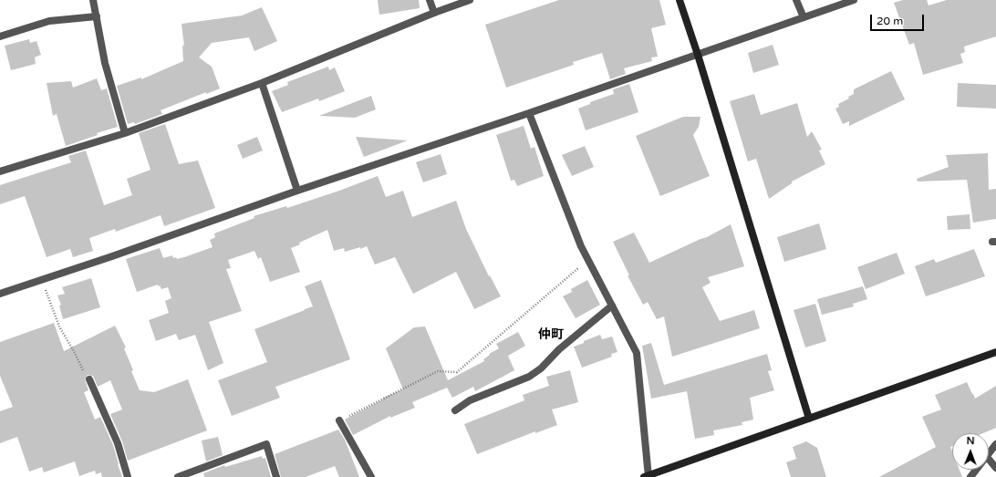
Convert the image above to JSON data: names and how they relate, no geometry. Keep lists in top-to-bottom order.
{
  "districts": ["仲町"],
  "scale_bar": "20 m",
  "north": "top"
}
